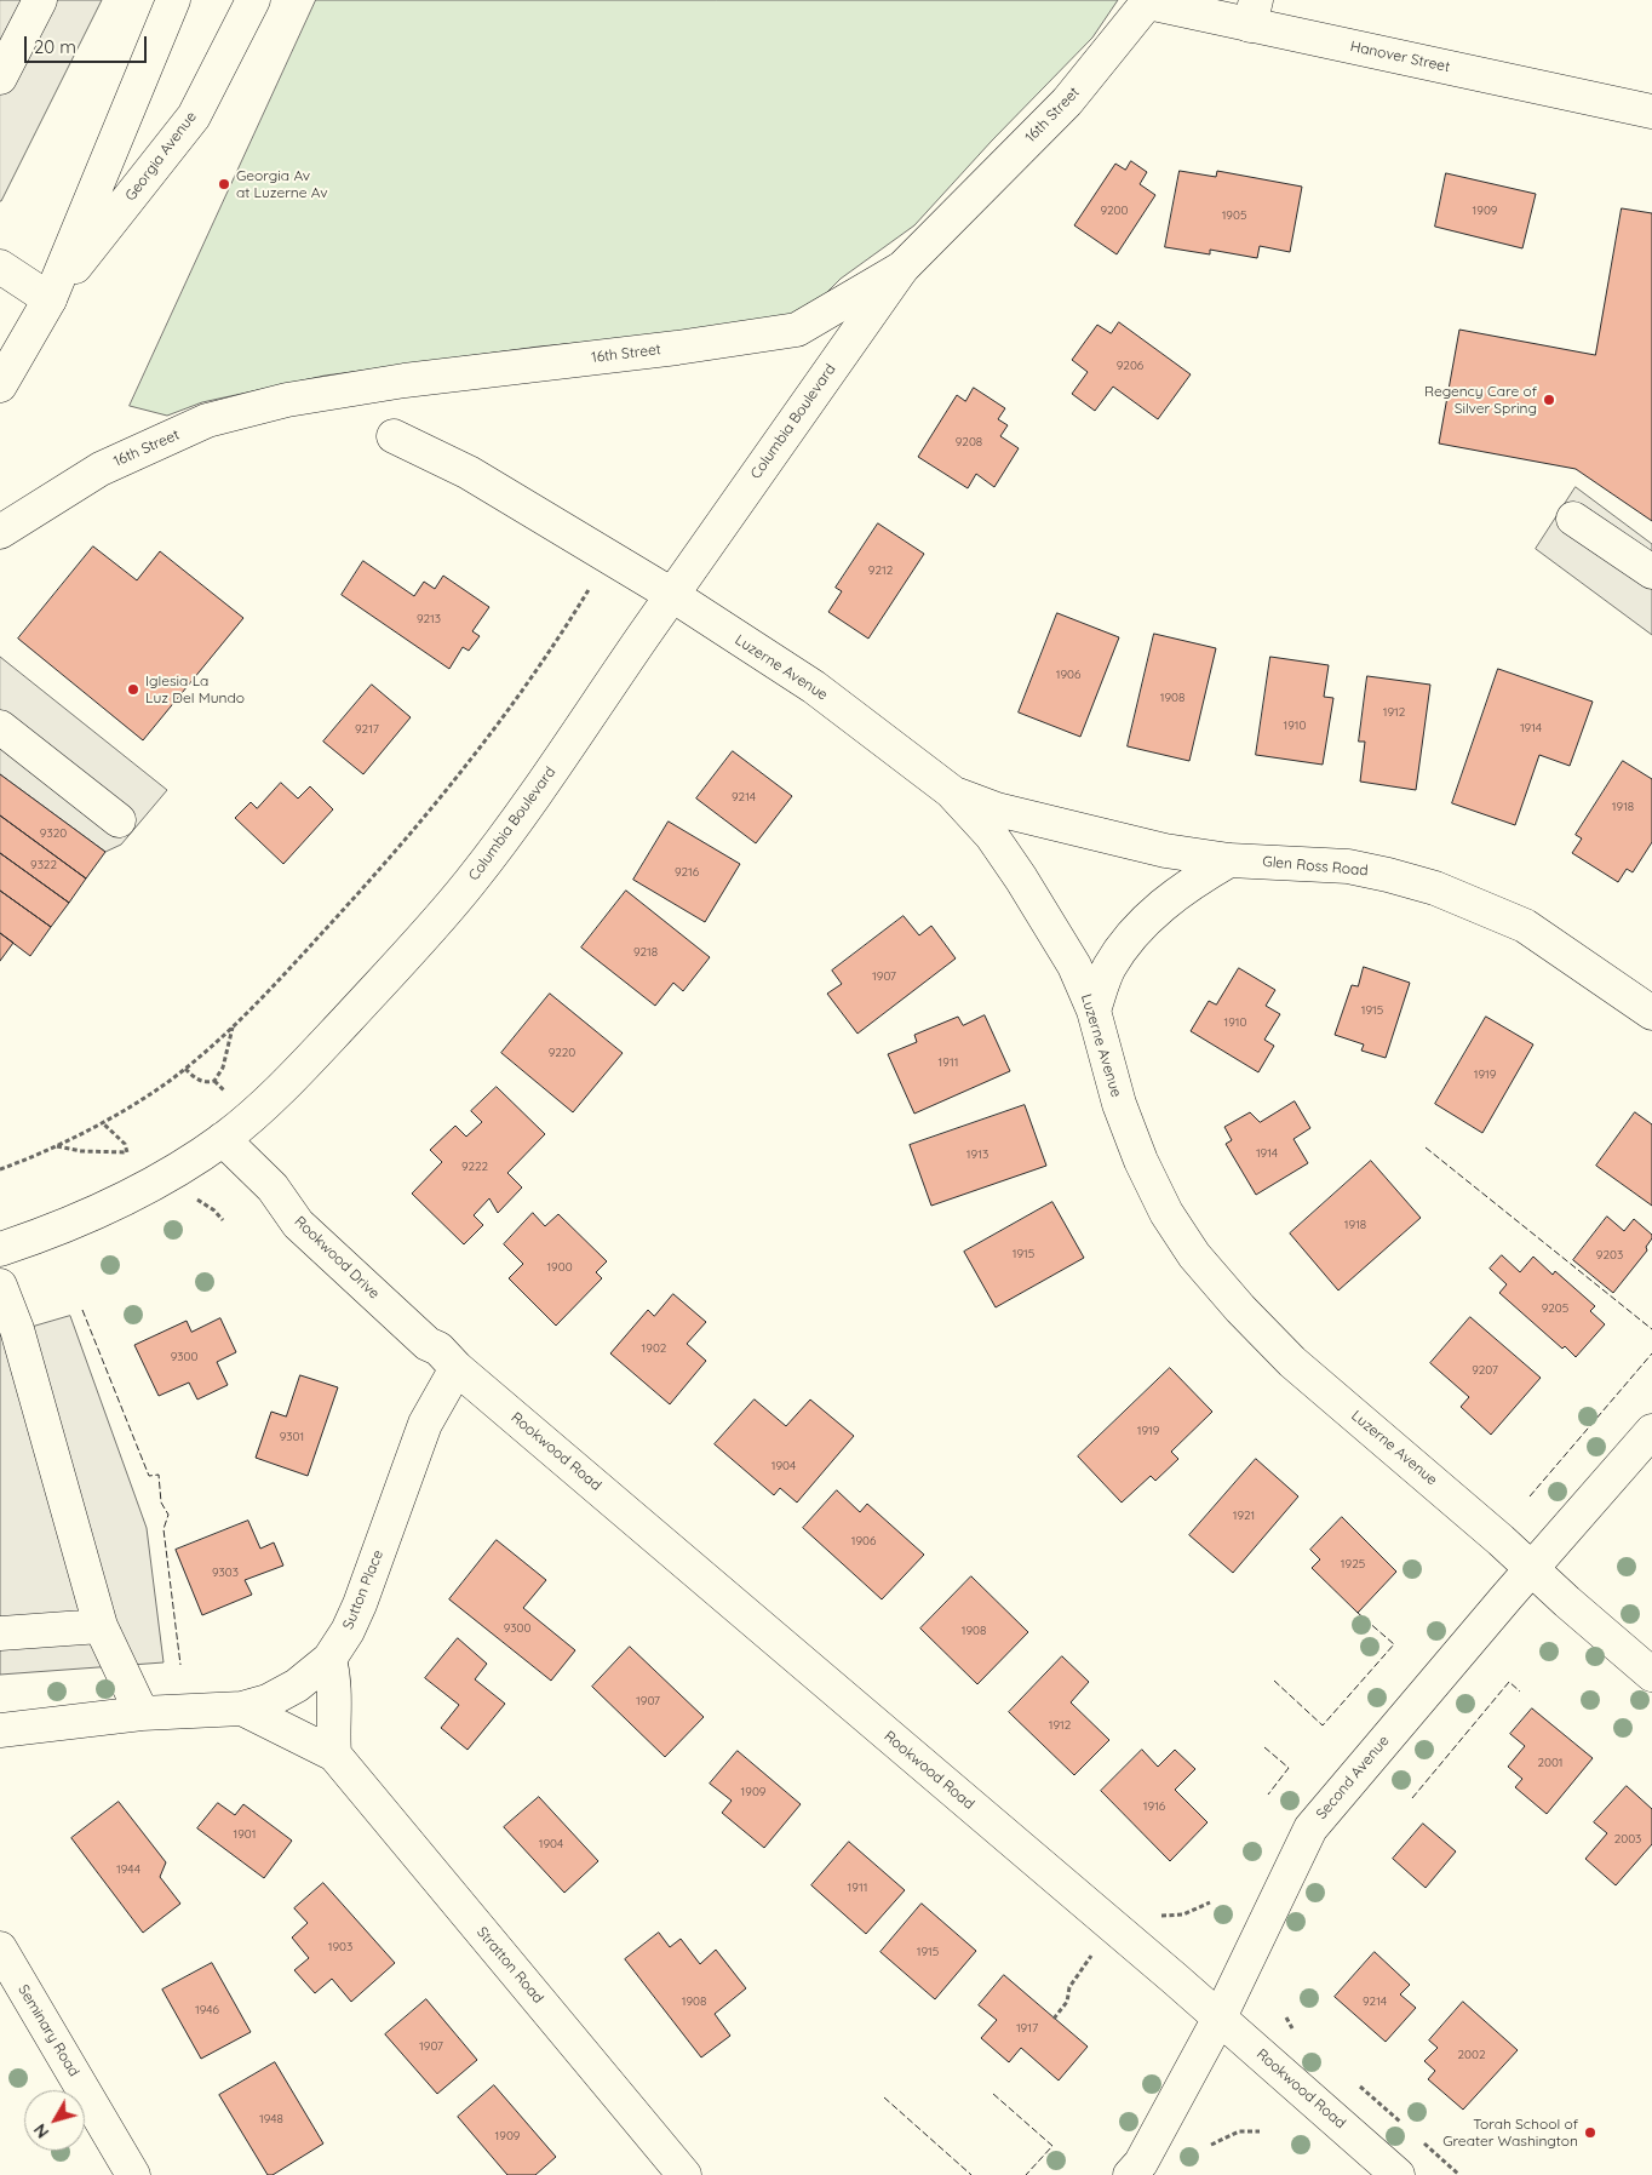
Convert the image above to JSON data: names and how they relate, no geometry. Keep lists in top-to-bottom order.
{
  "streets": {
    "street": [
      "Hanover Street",
      "16th Street",
      "Georgia Avenue",
      "Columbia Boulevard",
      "Luzerne Avenue",
      "Glen Ross Road",
      "Rookwood Drive",
      "Rookwood Road",
      "Sutton Place",
      "Second Avenue",
      "Stratton Road",
      "Seminary Road"
    ]
  },
  "crossings": [
    ["Hanover Street", "16th Street"],
    ["16th Street", "Columbia Boulevard"],
    ["Columbia Boulevard", "Luzerne Avenue"],
    ["Columbia Boulevard", "Rookwood Drive"],
    ["Luzerne Avenue", "Glen Ross Road"],
    ["Luzerne Avenue", "Second Avenue"],
    ["Rookwood Drive", "Rookwood Road"],
    ["Rookwood Drive", "Sutton Place"],
    ["Rookwood Road", "Sutton Place"],
    ["Rookwood Road", "Second Avenue"],
    ["Sutton Place", "Stratton Road"]
  ],
  "places": [
    "Georgia Av at Luzerne Av",
    "Regency Care of Silver Spring",
    "Iglesia La Luz Del Mundo",
    "Torah School of Greater Washington"
  ],
  "house_numbers": [
    "9200",
    "1909",
    "1905",
    "9206",
    "9208",
    "9212",
    "9213",
    "1906",
    "1908",
    "1912",
    "1910",
    "1914",
    "9217",
    "9214",
    "1918",
    "9320",
    "9322",
    "9216",
    "9218",
    "1907",
    "1915",
    "1910",
    "9220",
    "1911",
    "1919",
    "1914",
    "1913",
    "9222",
    "1918",
    "1915",
    "9203",
    "1900",
    "9205",
    "1902",
    "9300",
    "9207",
    "1919",
    "9301",
    "1904",
    "1921",
    "1906",
    "1925",
    "9303",
    "9300",
    "1908",
    "1907",
    "1912",
    "2001",
    "1909",
    "1916",
    "1901",
    "2003",
    "1904",
    "1944",
    "1911",
    "1903",
    "1915",
    "1908",
    "9214",
    "1946",
    "1917",
    "1907",
    "2002",
    "1948",
    "1909"
  ],
  "scale_bar": "20 m",
  "north": "bottom left"
}
